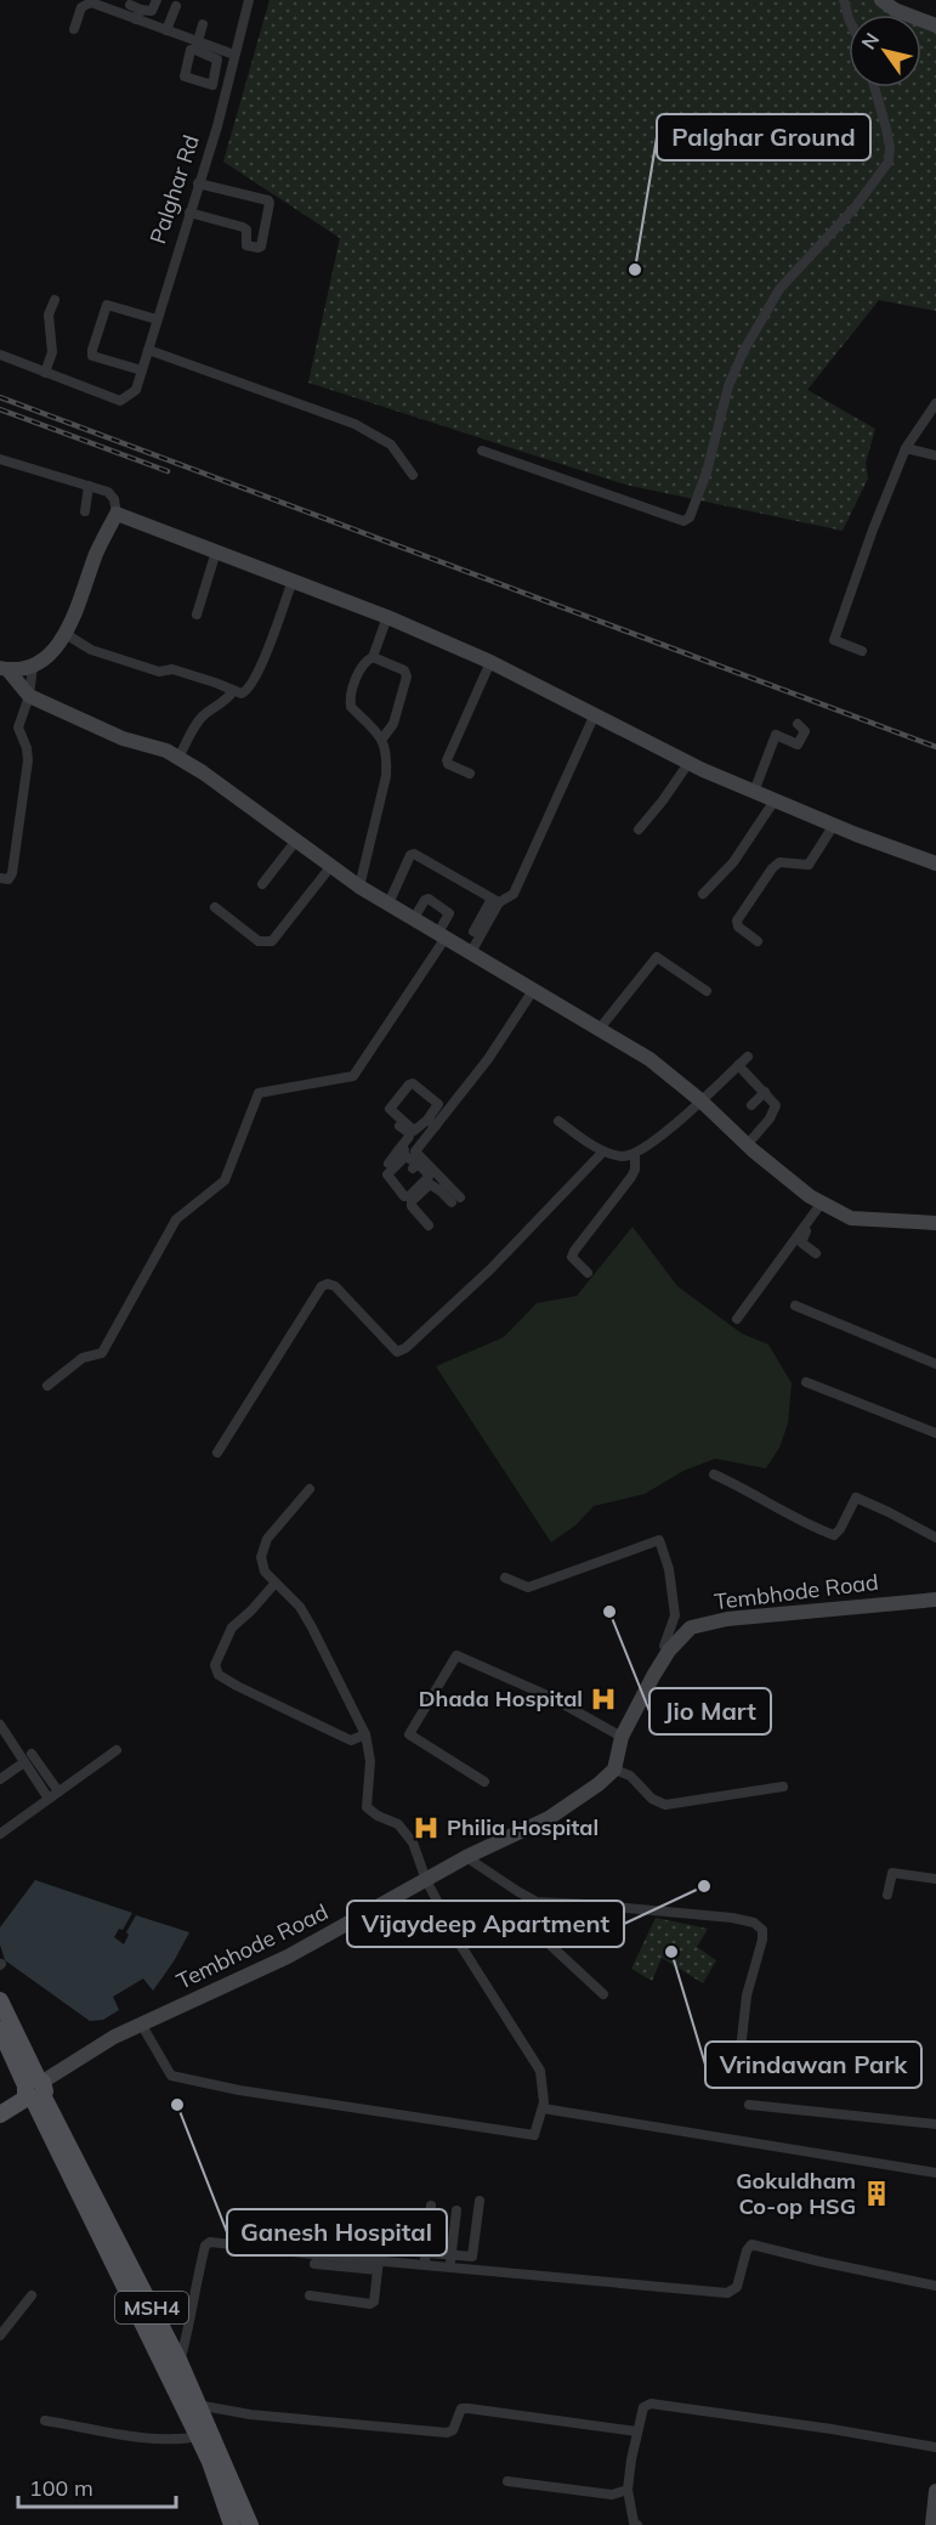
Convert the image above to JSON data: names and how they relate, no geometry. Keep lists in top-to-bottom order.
{
  "streets": {
    "main road": ["MSH4"],
    "street": ["Palghar Rd", "Tembhode Road"]
  },
  "crossings": [
    ["Tembhode Road", "MSH4"]
  ],
  "places": {
    "other": [
      "Palghar Ground",
      "Jio Mart",
      "Vijaydeep Apartment",
      "Vrindawan Park",
      "Ganesh Hospital"
    ],
    "hospital": ["Dhada Hospital", "Philia Hospital"],
    "building": ["Gokuldham Co-op HSG"]
  },
  "scale_bar": "100 m",
  "north": "top left"
}
